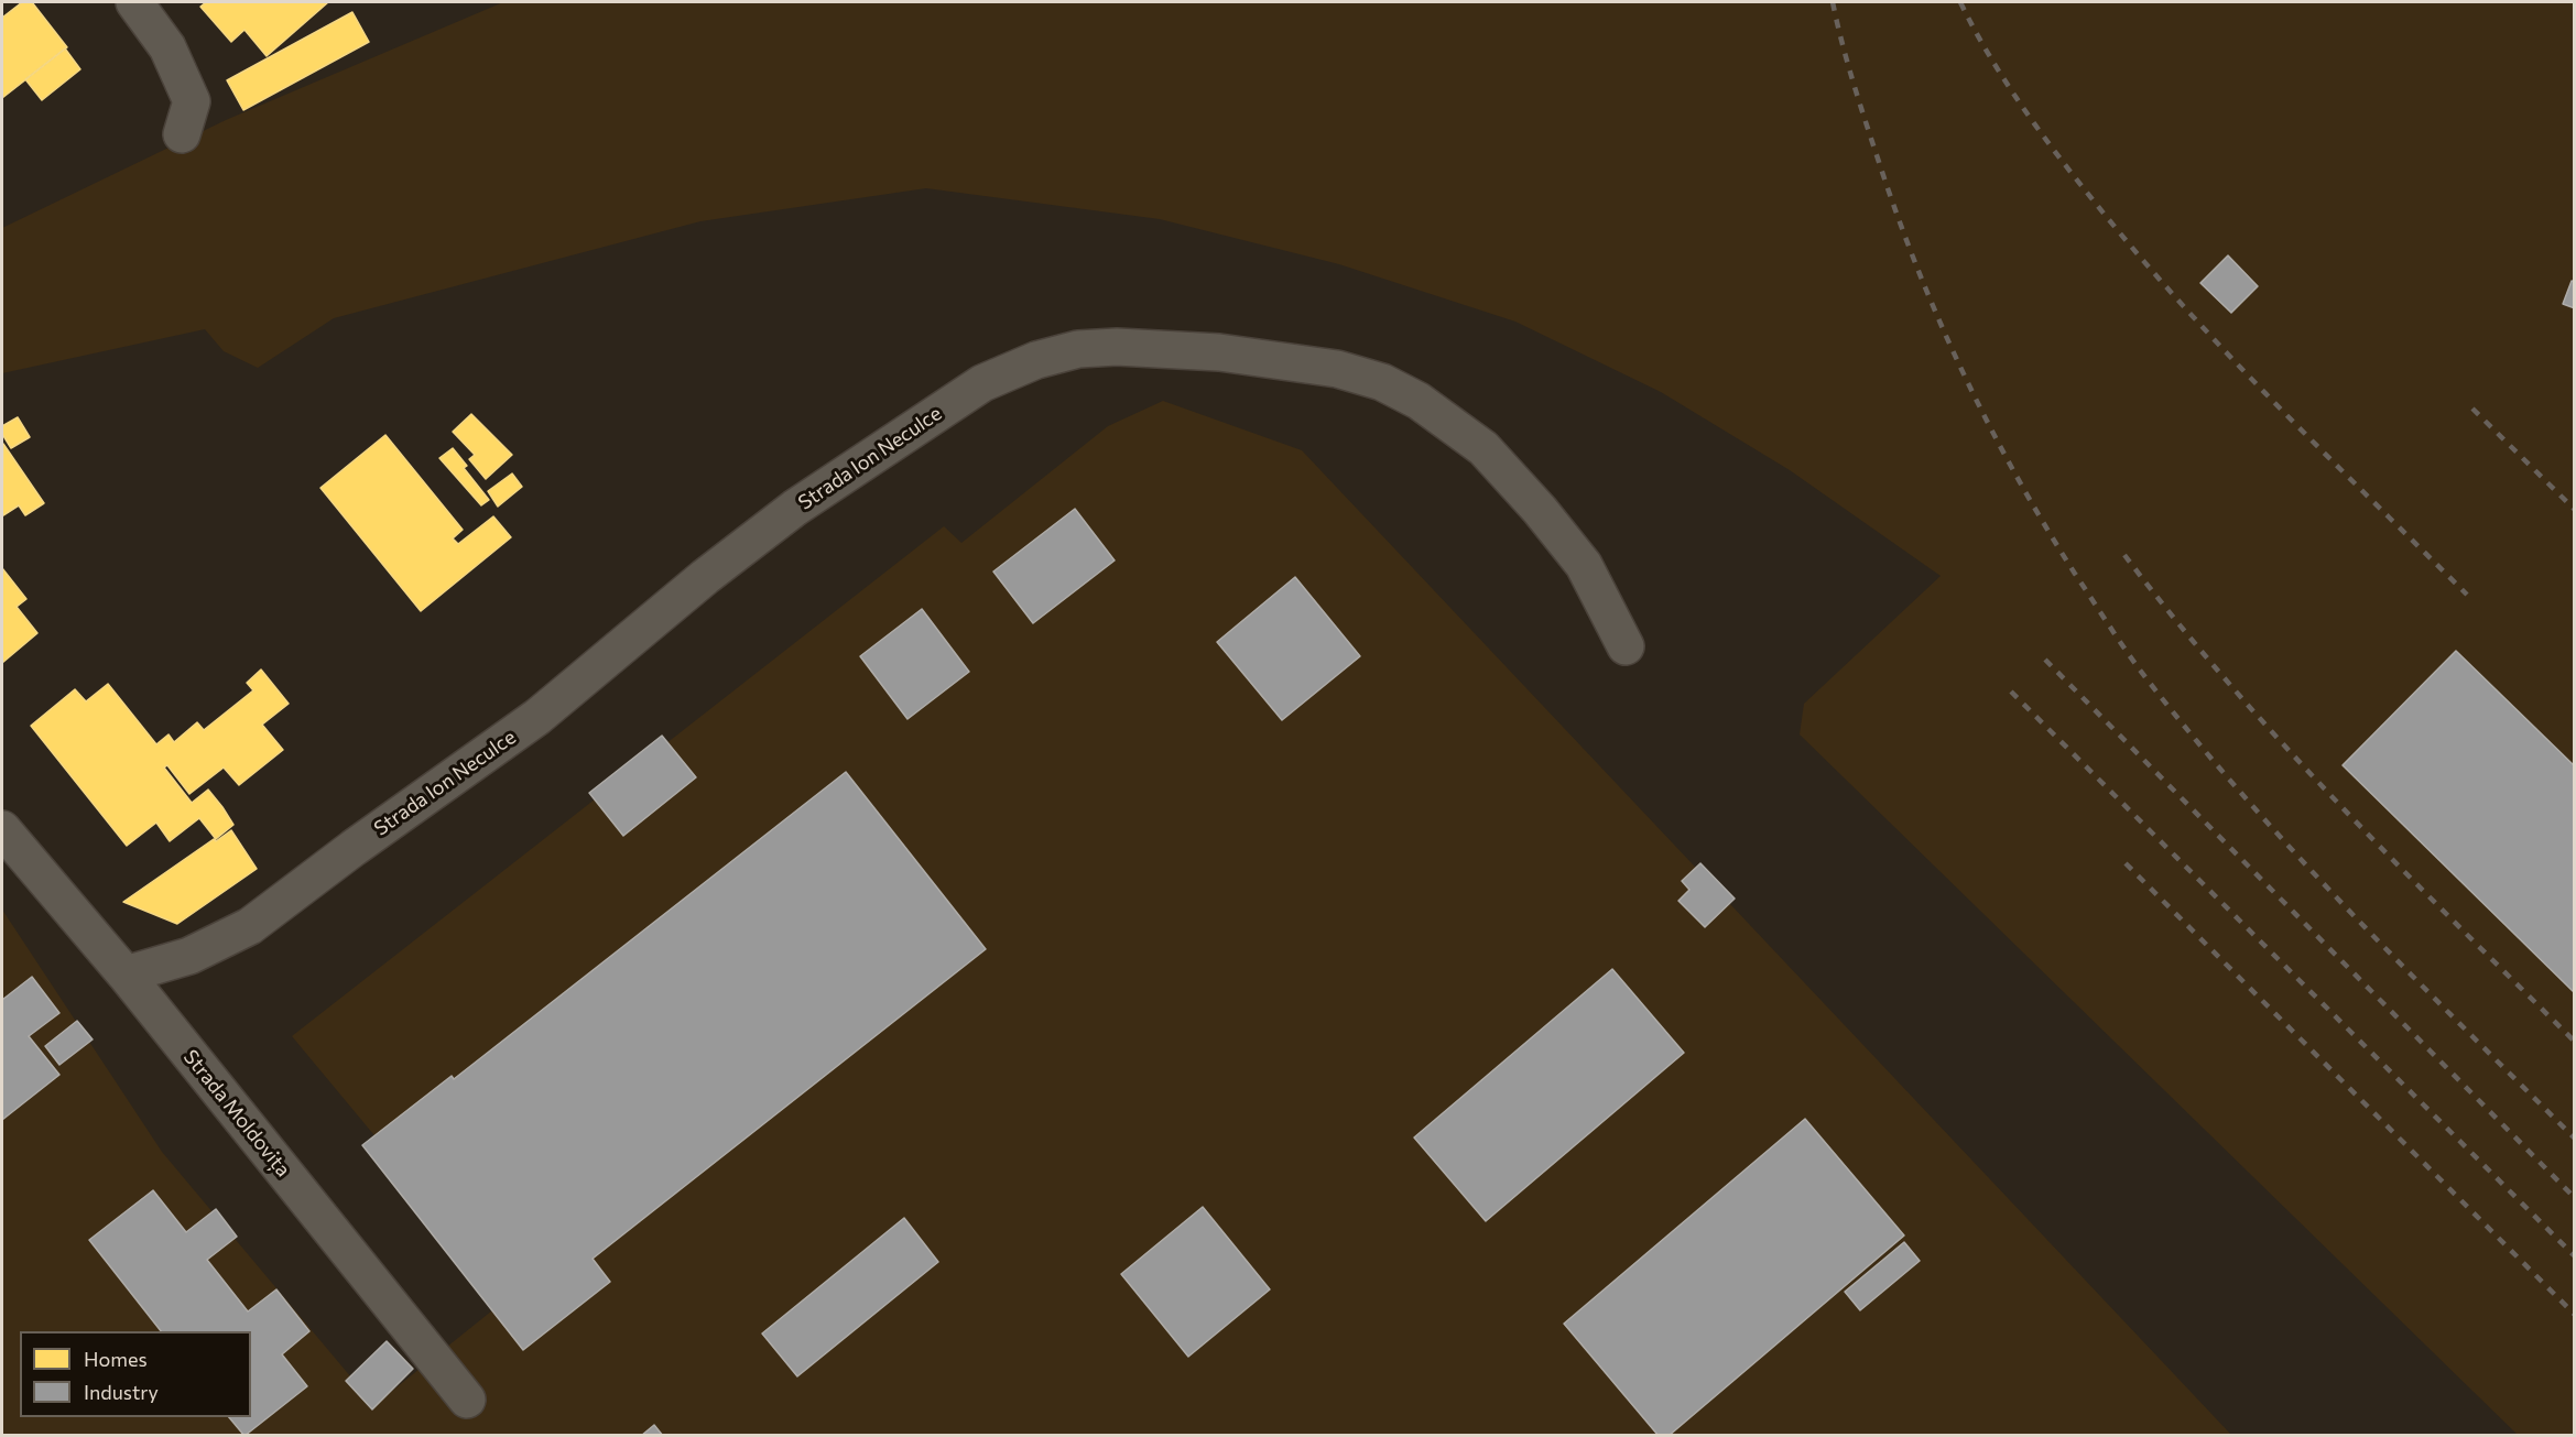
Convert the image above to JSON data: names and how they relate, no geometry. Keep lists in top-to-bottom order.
{
  "streets": {
    "street": ["Strada Ion Neculce", "Strada Moldovița"]
  },
  "crossings": [
    ["Strada Ion Neculce", "Strada Moldovița"]
  ],
  "legend": ["Homes", "Industry"]
}
